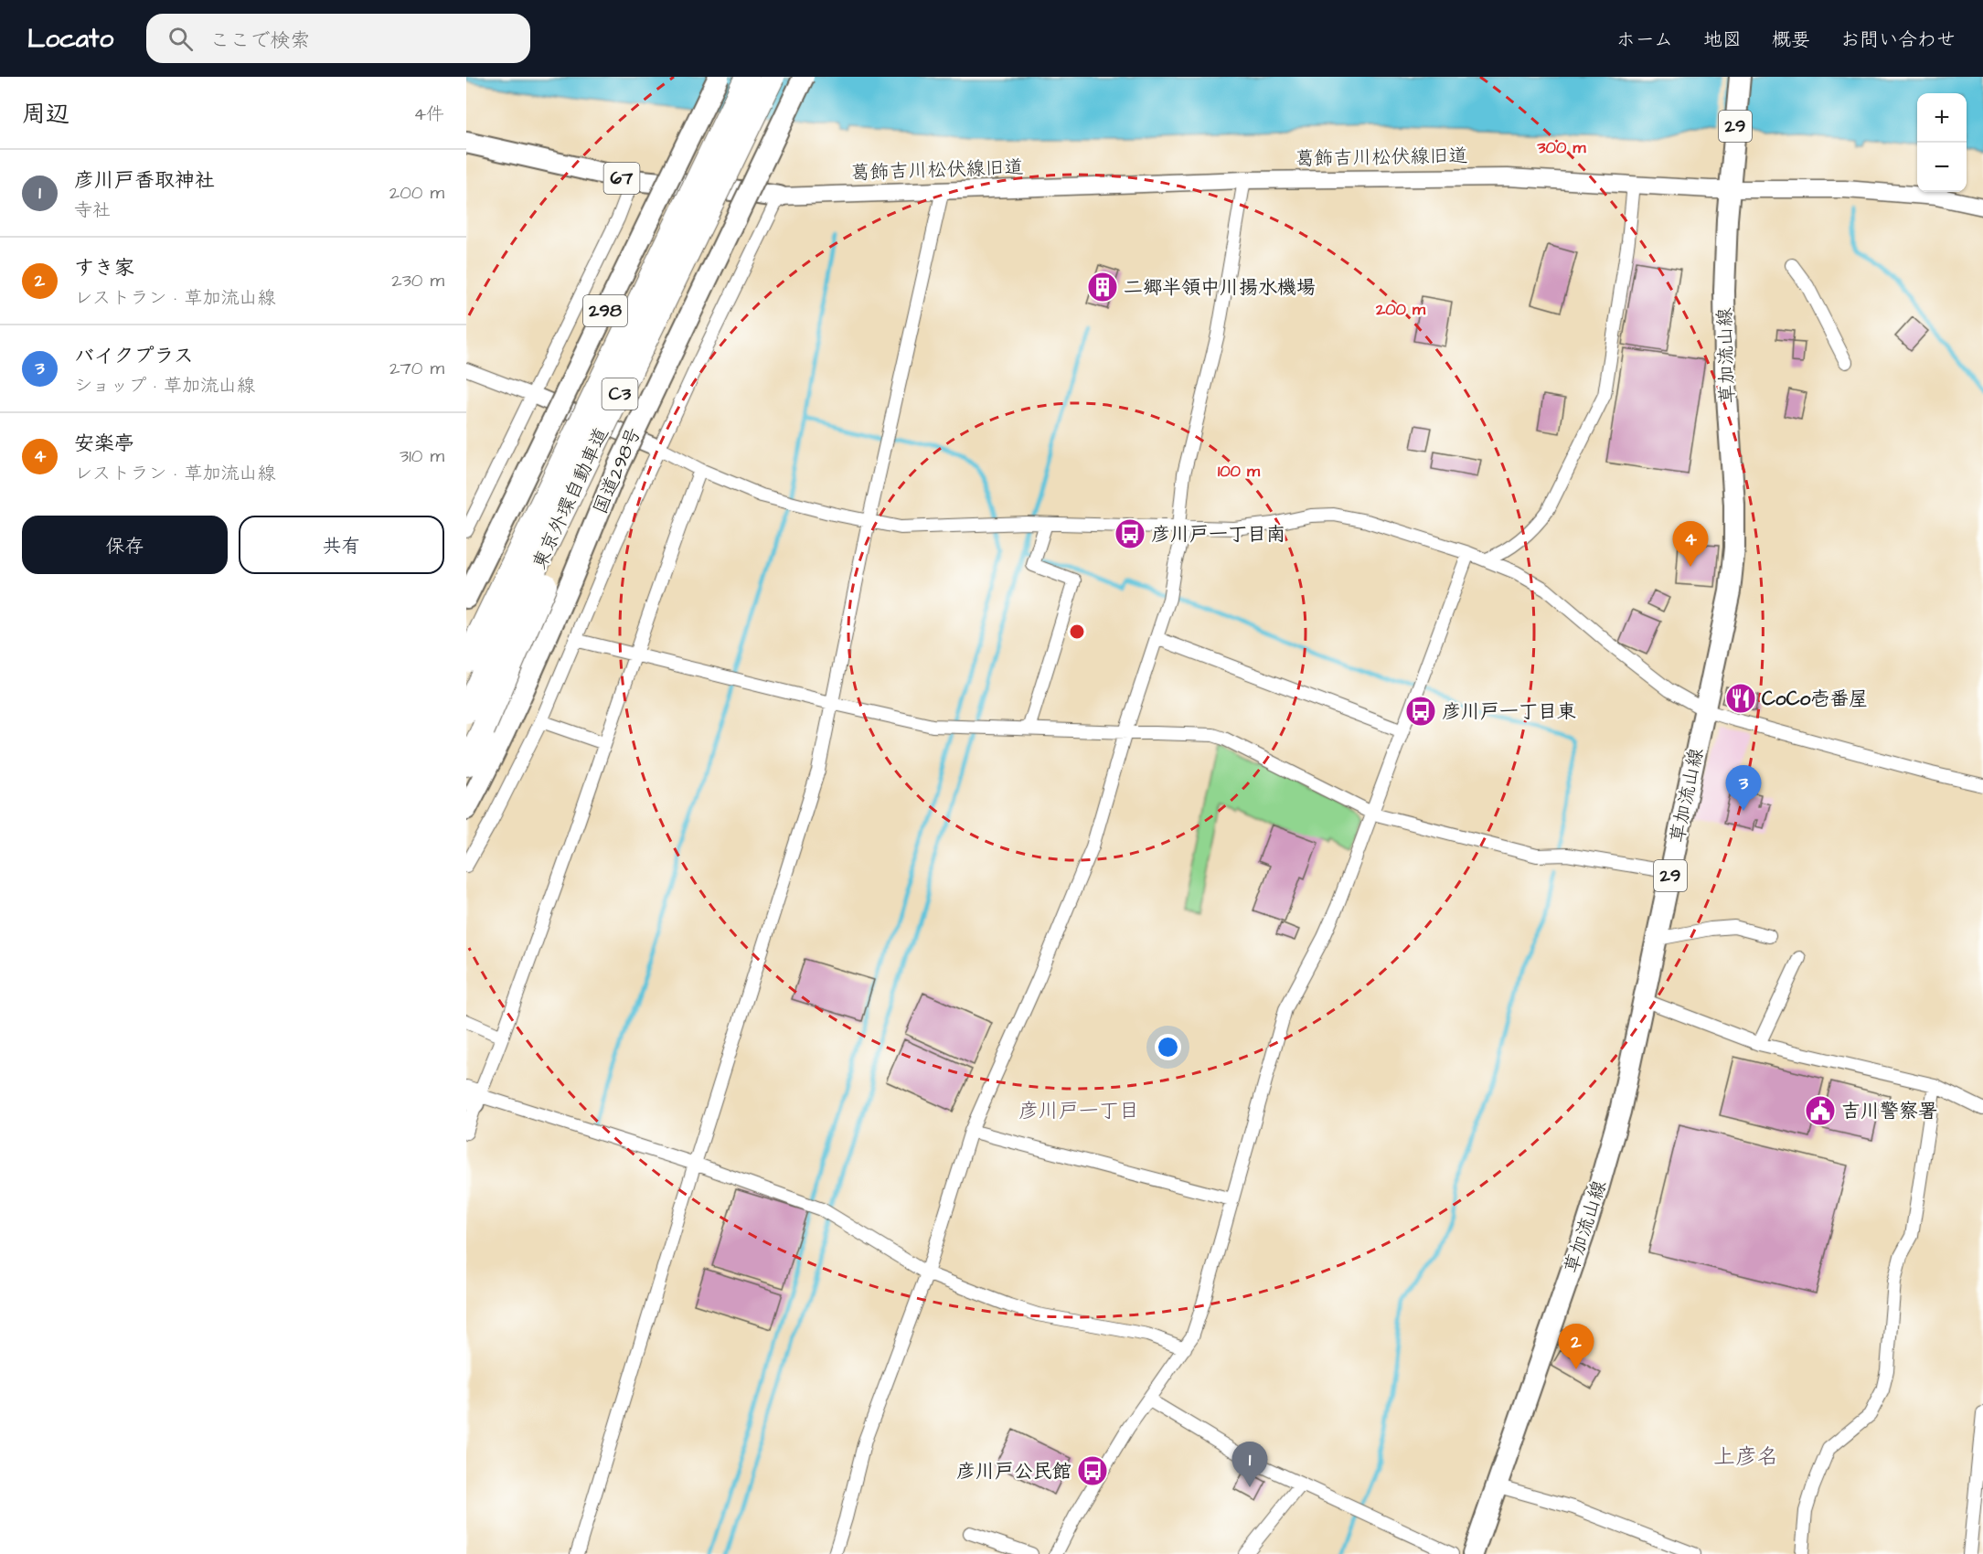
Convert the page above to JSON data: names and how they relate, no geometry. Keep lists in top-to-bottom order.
{
  "streets": {
    "highway": ["C3", "東京外環自動車道"],
    "main road": [
      "29",
      "67",
      "298",
      "草加流山線",
      "国道298号"
    ],
    "street": ["葛飾吉川松伏線旧道"]
  },
  "crossings": [
    ["葛飾吉川松伏線旧道", "67"],
    ["葛飾吉川松伏線旧道", "草加流山線"]
  ],
  "districts": ["彦川戸一丁目", "上彦名"],
  "places": {
    "building": ["二郷半領中川揚水機場"],
    "bus stop": ["彦川戸一丁目南", "彦川戸一丁目東", "彦川戸公民館"],
    "restaurant": ["CoCo壱番屋"],
    "public building": ["吉川警察署"]
  },
  "page": {
    "header": "Locato",
    "search": "ここで検索",
    "nav": [
      "ホーム",
      "地図",
      "概要",
      "お問い合わせ"
    ],
    "heading": ["周辺", "4件"],
    "map_buttons": ["+", "−"],
    "list": [
      {
        "mark": "1",
        "name": "彦川戸香取神社",
        "note": "寺社",
        "value": "200 m"
      },
      {
        "mark": "2",
        "name": "すき家",
        "note": "レストラン · 草加流山線",
        "value": "230 m"
      },
      {
        "mark": "3",
        "name": "バイクプラス",
        "note": "ショップ · 草加流山線",
        "value": "270 m"
      },
      {
        "mark": "4",
        "name": "安楽亭",
        "note": "レストラン · 草加流山線",
        "value": "310 m"
      }
    ],
    "buttons": ["保存", "共有"],
    "pins": [
      "4",
      "3",
      "2",
      "1"
    ]
  },
  "rings": ["300 m", "200 m", "100 m"]
}
